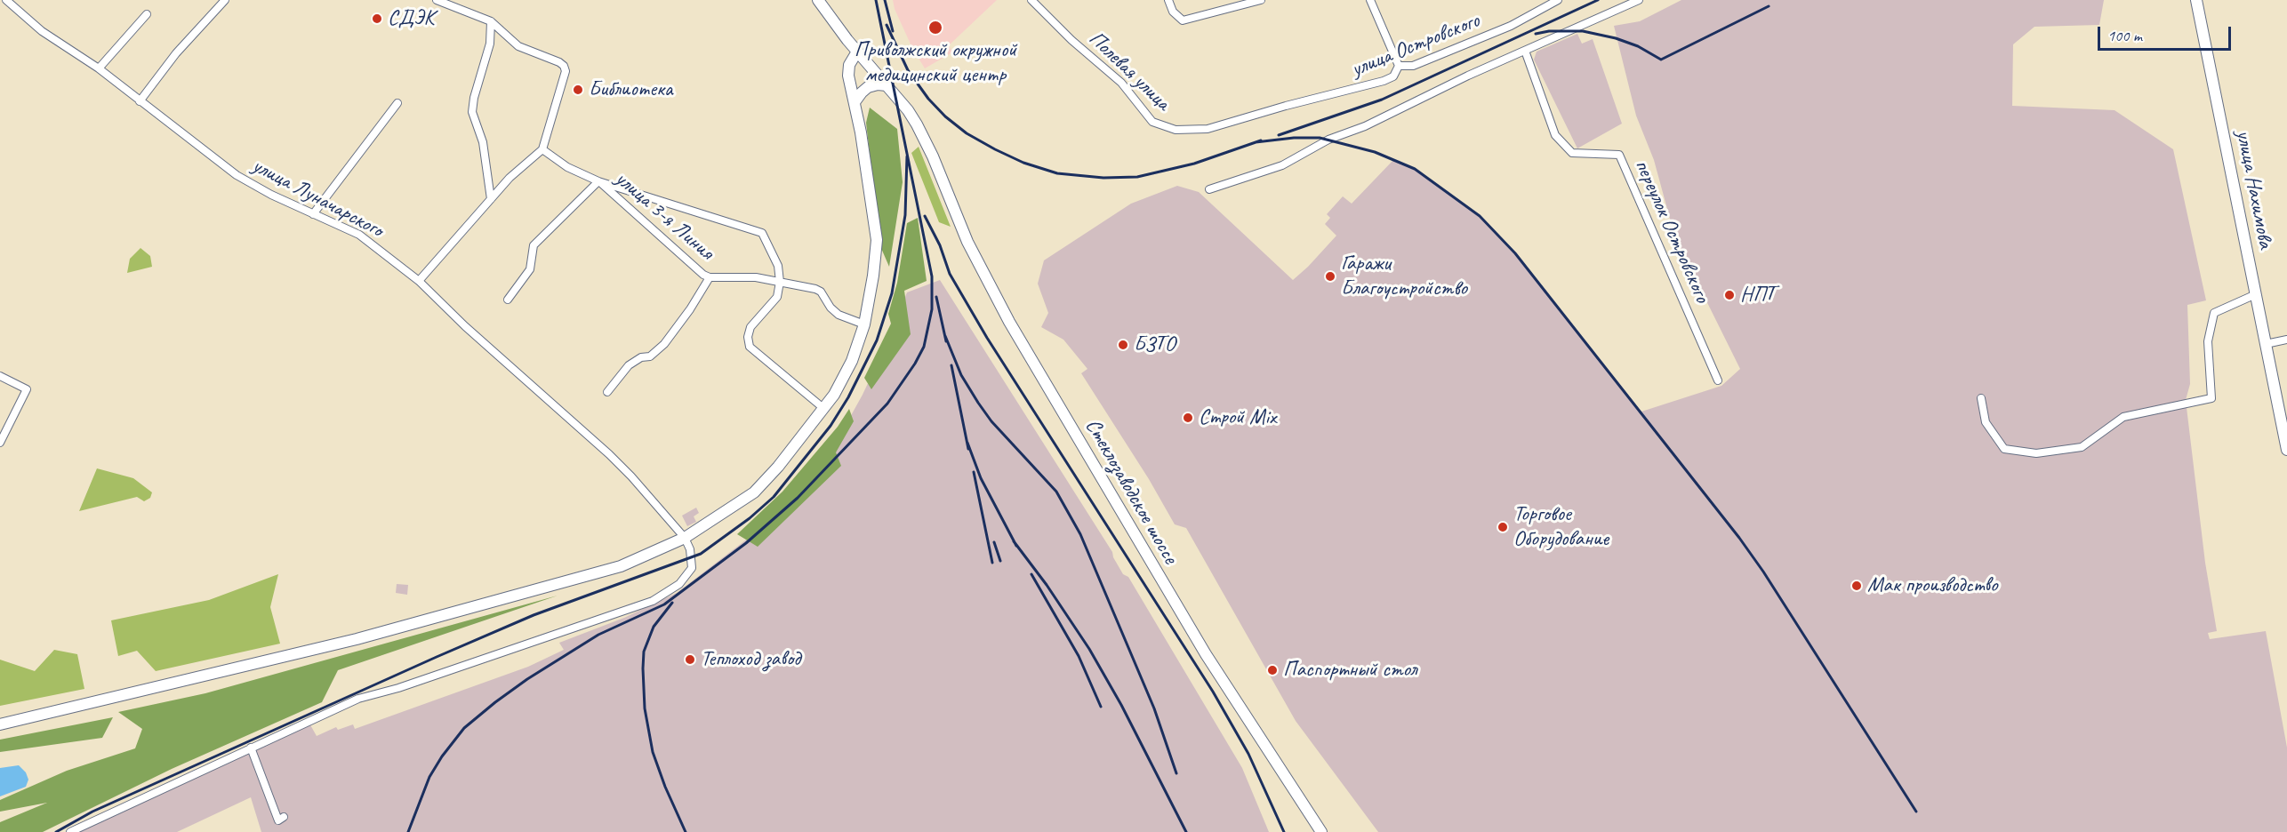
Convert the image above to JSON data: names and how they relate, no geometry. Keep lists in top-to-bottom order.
{
  "streets": {
    "main road": ["улица Нахимова", "Стеклозаводское шоссе"],
    "street": [
      "улица Островского",
      "Полевая улица",
      "улица Луначарского",
      "улица 3-я Линия",
      "переулок Островского"
    ]
  },
  "crossings": [
    ["улица Островского", "Полевая улица"]
  ],
  "places": [
    "СДЭК",
    "Приволжский окружной медицинский центр",
    "Библиотека",
    "Гаражи Благоустройство",
    "НПТ",
    "БЗТО",
    "Строй Mix",
    "Торговое Оборудование",
    "Мак производство",
    "Теплоход завод",
    "Паспортный стол"
  ],
  "scale_bar": "100 m"
}
